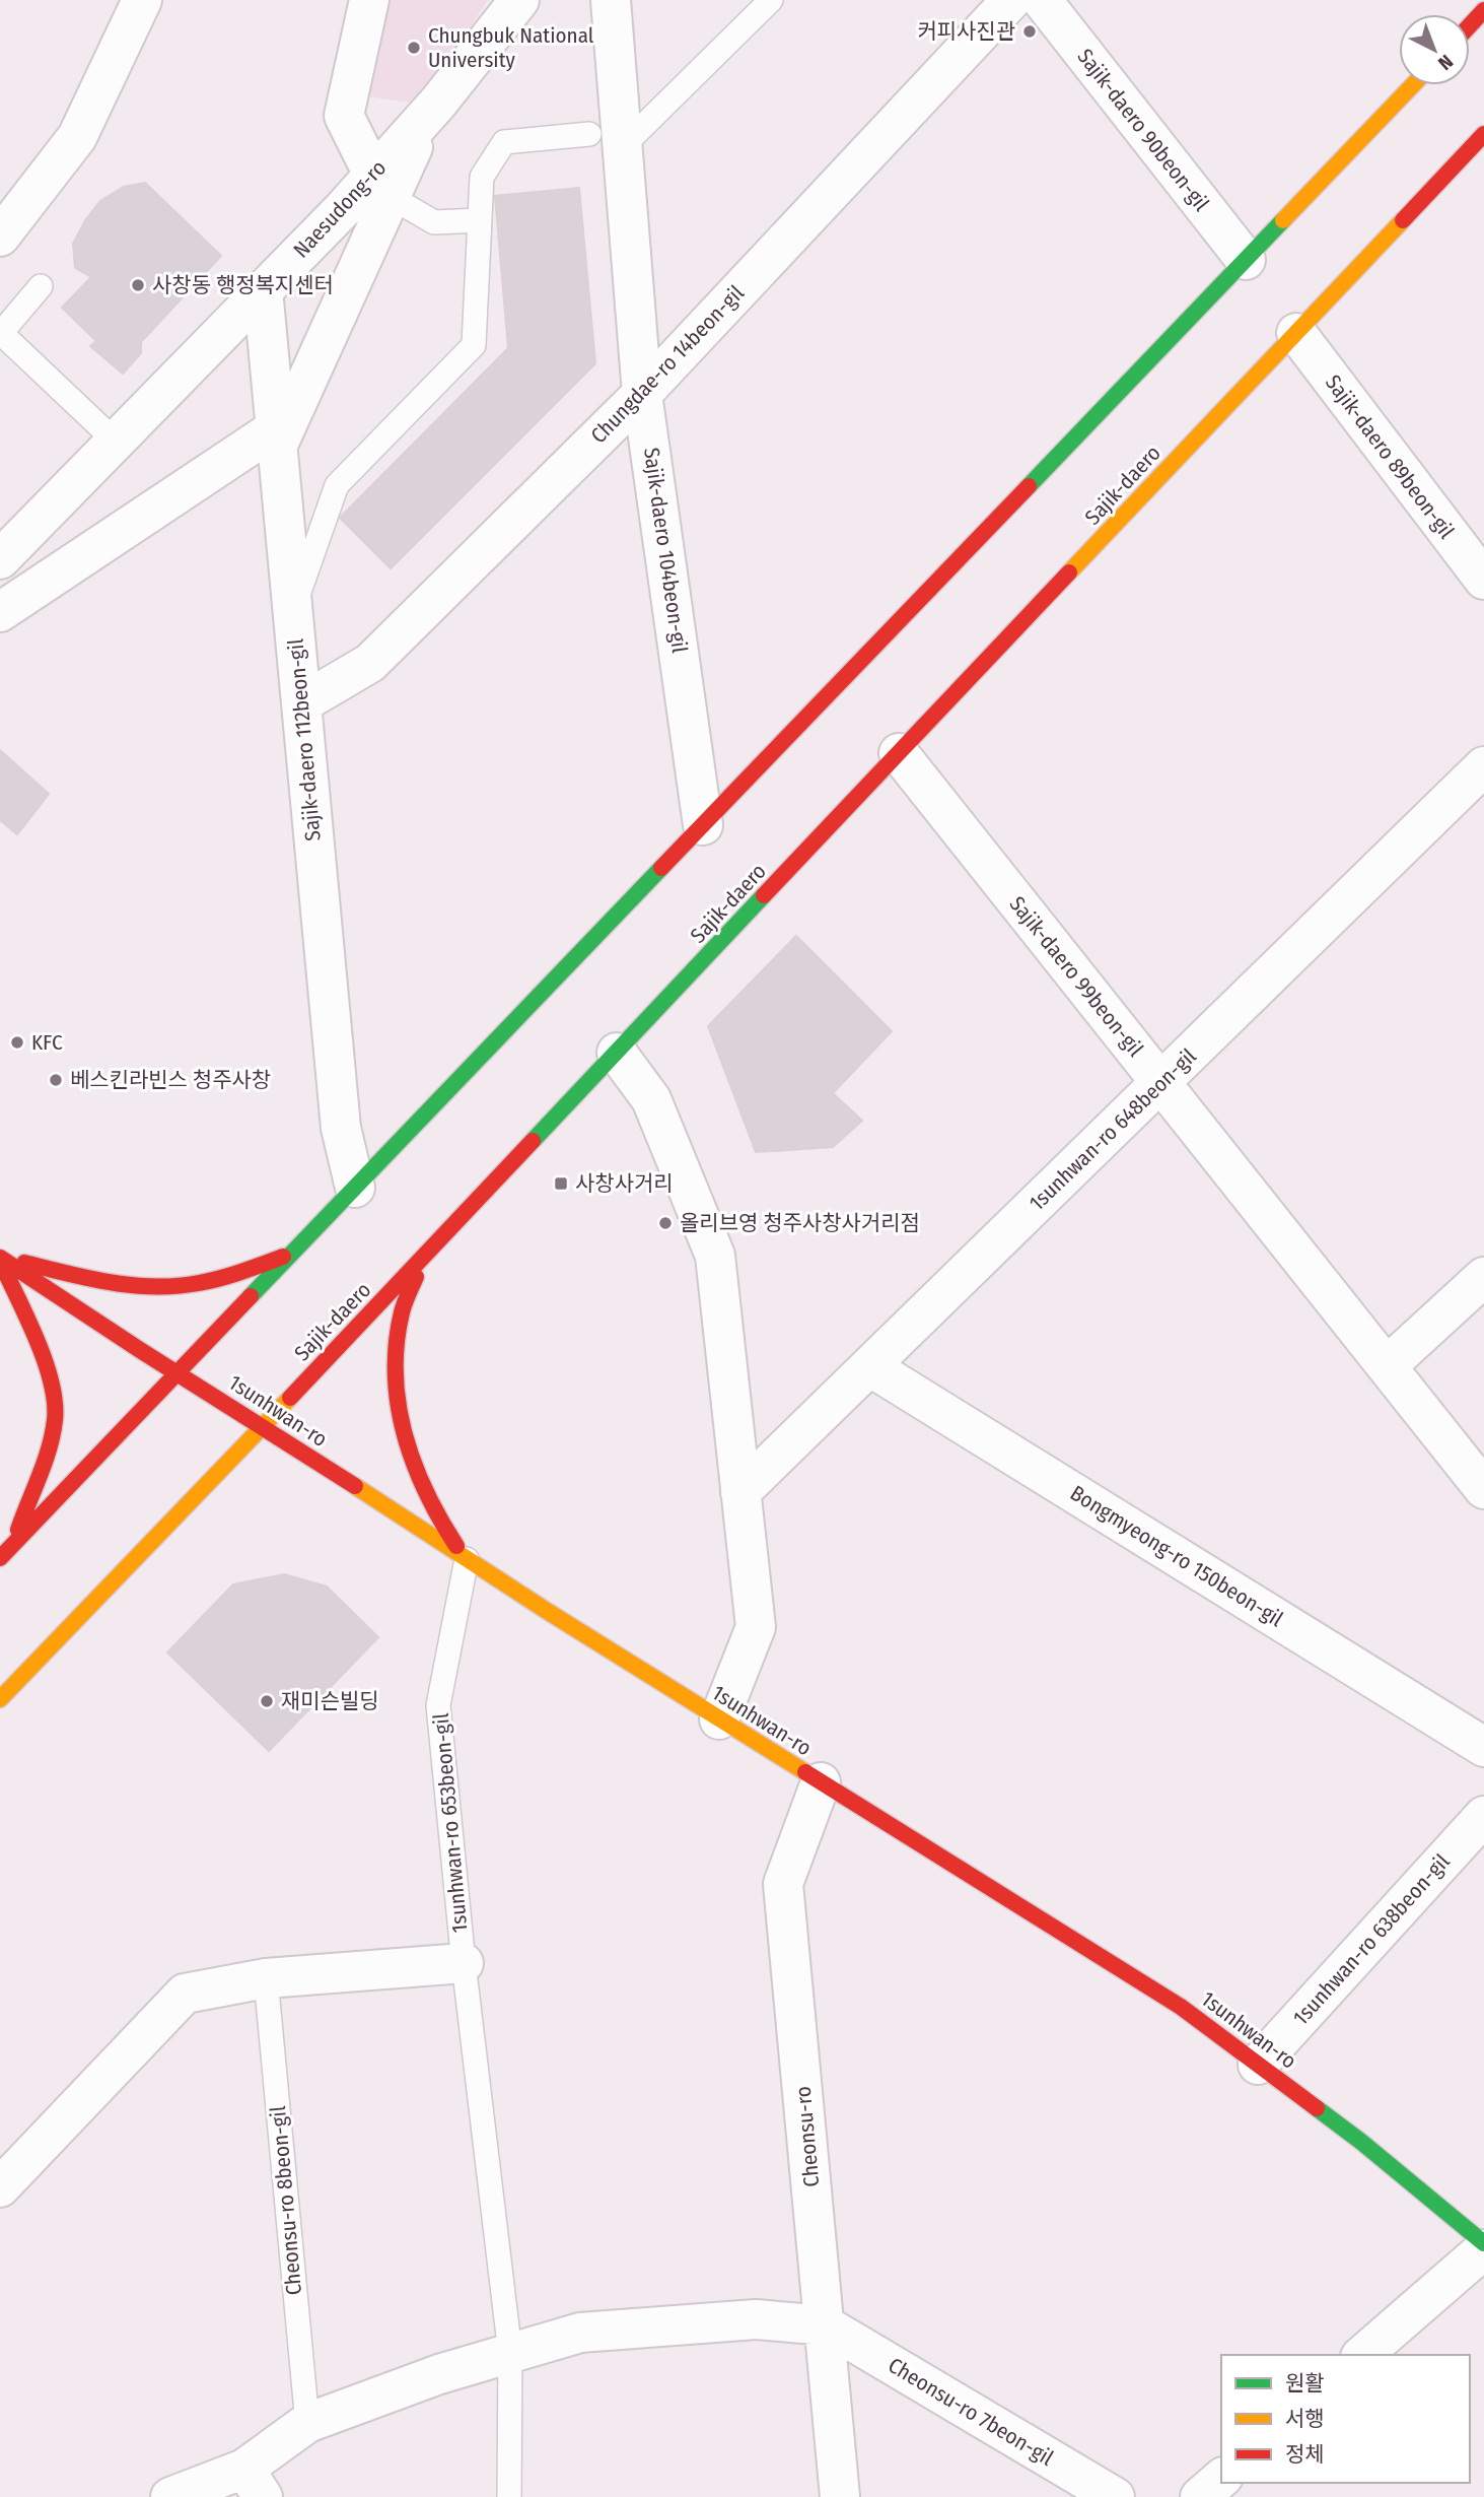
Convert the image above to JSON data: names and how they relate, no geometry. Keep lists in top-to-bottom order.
{
  "streets": {
    "main road": ["Sajik-daero", "1sunhwan-ro"],
    "street": [
      "Sajik-daero 90beon-gil",
      "Naesudong-ro",
      "Chungdae-ro 14beon-gil",
      "Sajik-daero 89beon-gil",
      "Sajik-daero 104beon-gil",
      "Sajik-daero 112beon-gil",
      "Sajik-daero 99beon-gil",
      "1sunhwan-ro 648beon-gil",
      "Bongmyeong-ro 150beon-gil",
      "1sunhwan-ro 653beon-gil",
      "1sunhwan-ro 638beon-gil",
      "Cheonsu-ro",
      "Cheonsu-ro 7beon-gil"
    ],
    "lane": ["Cheonsu-ro 8beon-gil"]
  },
  "crossings": [
    ["Naesudong-ro", "Sajik-daero 112beon-gil"],
    ["Chungdae-ro 14beon-gil", "Sajik-daero 104beon-gil"],
    ["Chungdae-ro 14beon-gil", "Sajik-daero 112beon-gil"],
    ["Sajik-daero 89beon-gil", "Sajik-daero"],
    ["Sajik-daero", "Sajik-daero 99beon-gil"],
    ["Sajik-daero", "1sunhwan-ro"],
    ["Sajik-daero 99beon-gil", "1sunhwan-ro 648beon-gil"],
    ["1sunhwan-ro 648beon-gil", "Bongmyeong-ro 150beon-gil"],
    ["1sunhwan-ro", "1sunhwan-ro 653beon-gil"],
    ["1sunhwan-ro", "1sunhwan-ro 638beon-gil"],
    ["1sunhwan-ro", "Cheonsu-ro"],
    ["1sunhwan-ro 653beon-gil", "Cheonsu-ro 8beon-gil"],
    ["Cheonsu-ro", "Cheonsu-ro 7beon-gil"]
  ],
  "places": {
    "other": [
      "커피사진관",
      "Chungbuk National University",
      "사창동 행정복지센터",
      "KFC",
      "베스킨라빈스 청주사창",
      "올리브영 청주사창사거리점",
      "재미슨빌딩"
    ],
    "transit": ["사창사거리"]
  },
  "legend": ["원활", "서행", "정체"],
  "north": "bottom right"
}
